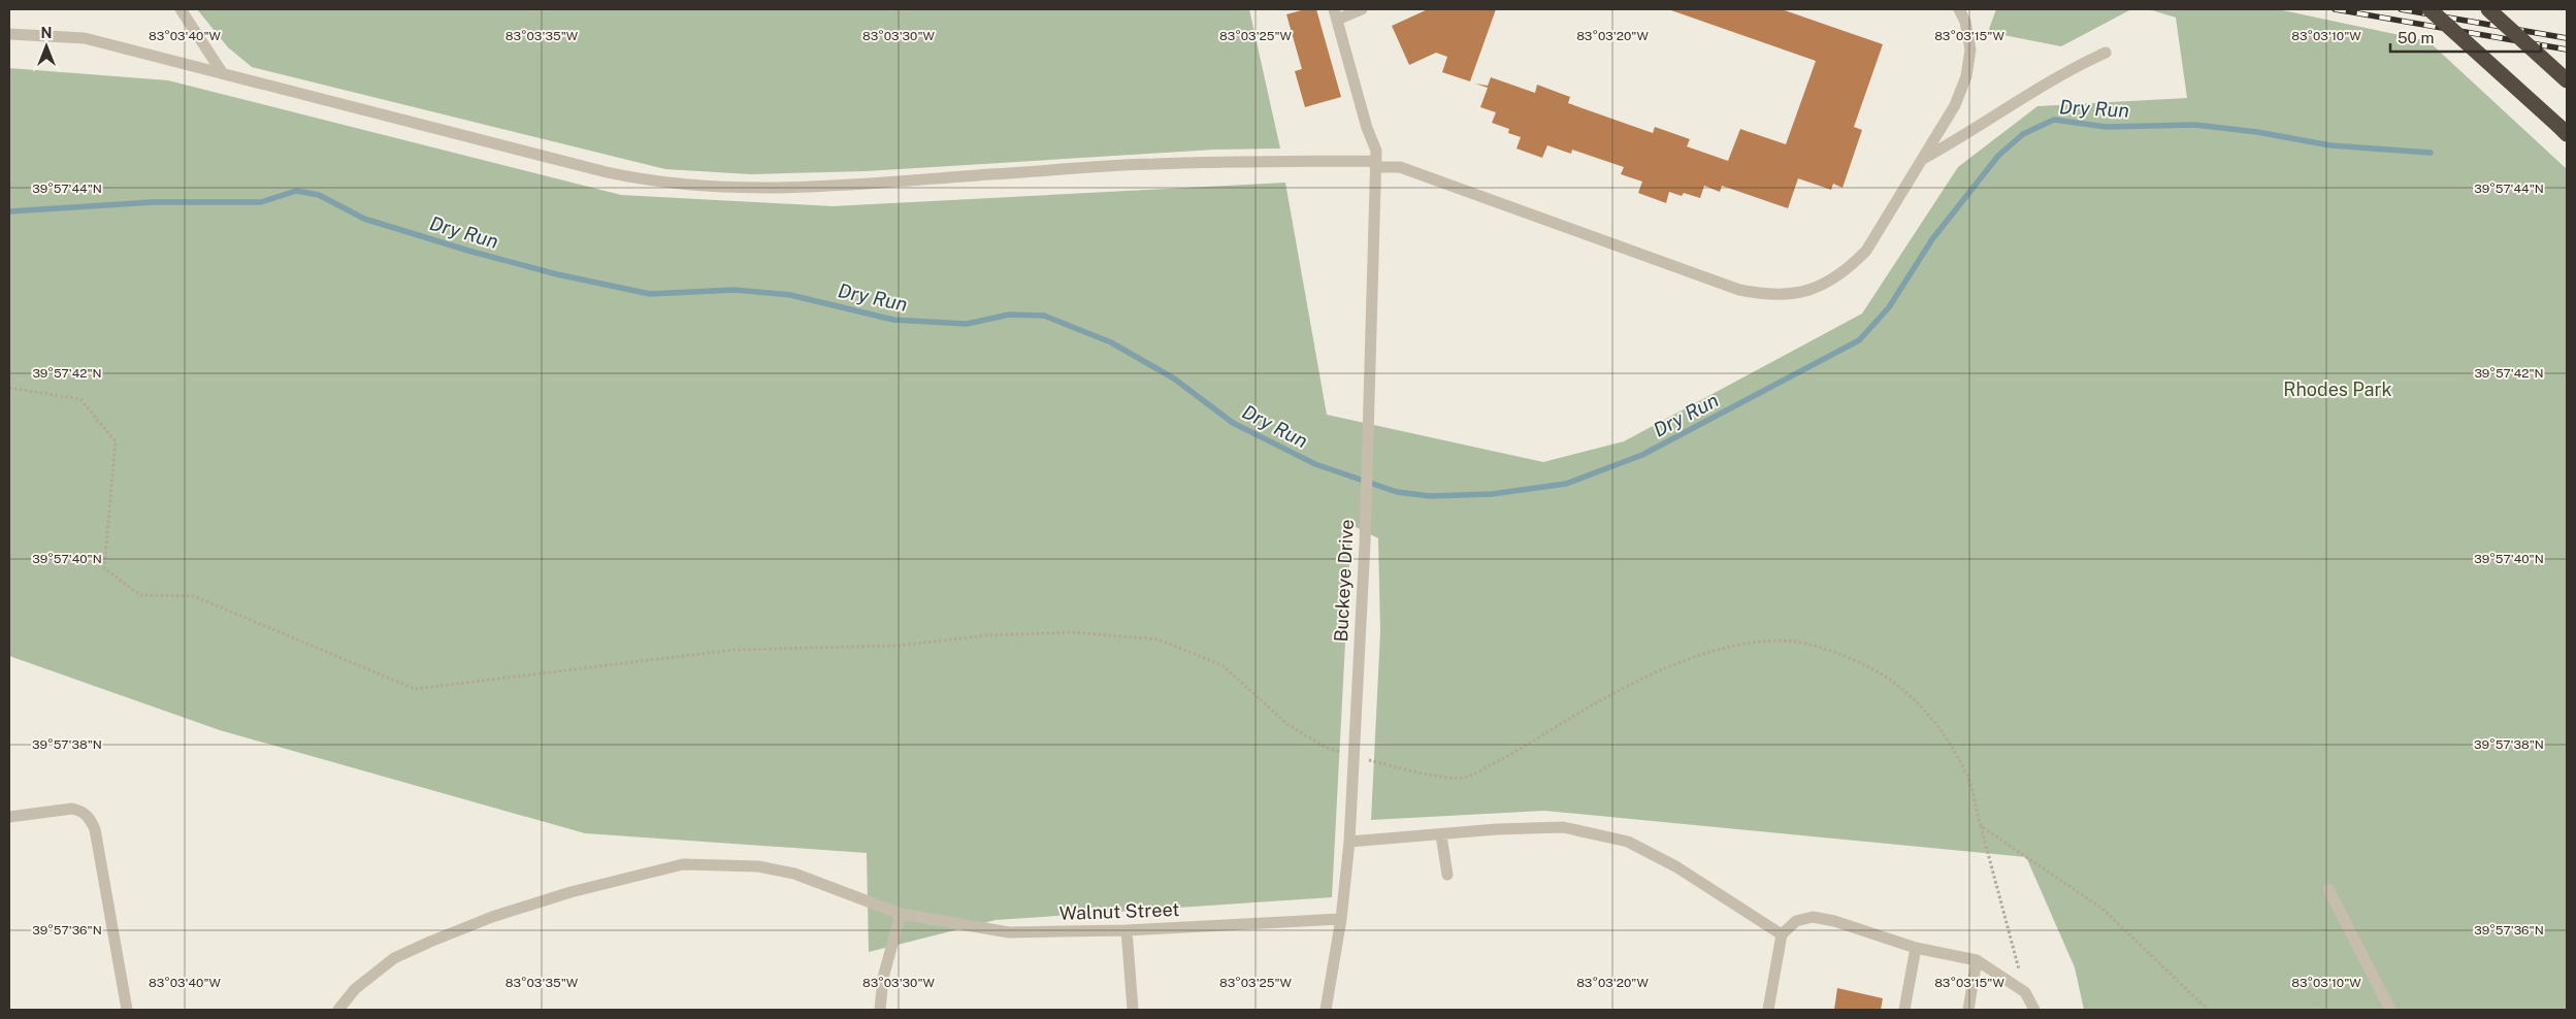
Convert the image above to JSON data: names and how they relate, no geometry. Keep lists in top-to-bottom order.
{
  "streets": {
    "lane": ["Buckeye Drive", "Walnut Street"]
  },
  "crossings": [
    ["Buckeye Drive", "Walnut Street"]
  ],
  "water": ["Dry Run"],
  "parks": ["Rhodes Park"],
  "scale_bar": "50 m",
  "north": "top",
  "coordinates": [
    "83°03'40\"W",
    "83°03'35\"W",
    "83°03'30\"W",
    "83°03'25\"W",
    "83°03'20\"W",
    "83°03'15\"W",
    "83°03'10\"W",
    "39°57'44\"N",
    "39°57'42\"N",
    "39°57'40\"N",
    "39°57'38\"N",
    "39°57'36\"N"
  ]
}
